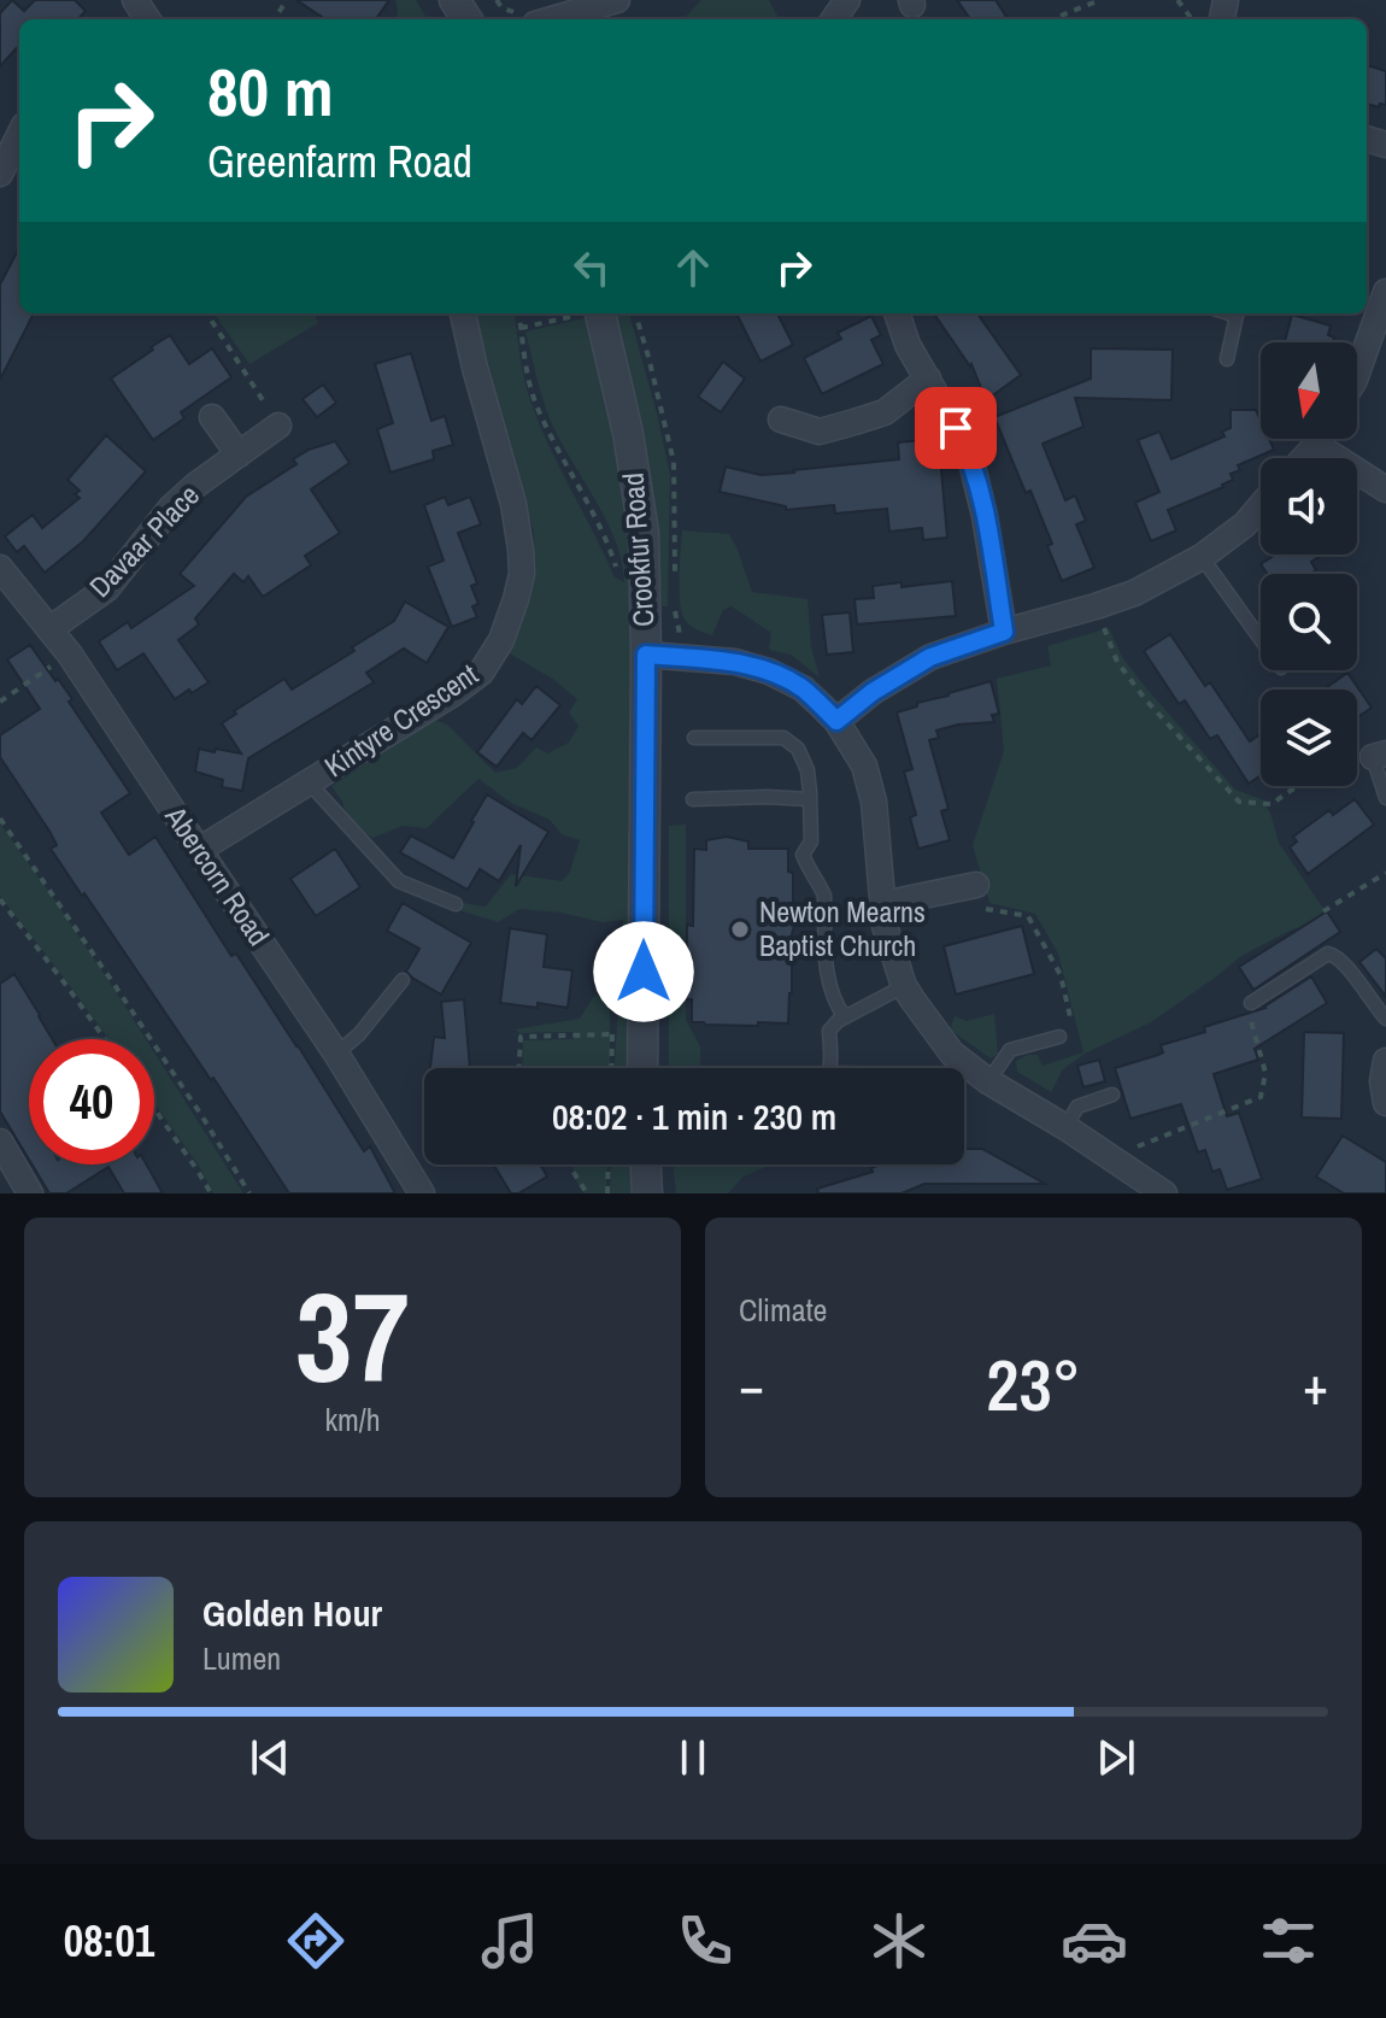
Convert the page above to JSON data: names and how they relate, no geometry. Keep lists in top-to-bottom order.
{
  "streets": {
    "street": [
      "Davaar Place",
      "Crookfur Road",
      "Kintyre Crescent",
      "Abercorn Road"
    ]
  },
  "crossings": [
    ["Davaar Place", "Abercorn Road"],
    ["Kintyre Crescent", "Abercorn Road"]
  ],
  "places": ["Newton Mearns Baptist Church"],
  "north": "bottom",
  "page": {
    "turn": ["80 m", "Greenfarm Road"],
    "limit": "40",
    "trip": "08:02 · 1 min · 230 m",
    "tile": [
      ["37", "km/h"],
      "Climate"
    ],
    "heat": ["−", "23°", "+"],
    "song": ["Golden Hour", "Lumen"],
    "tabs": "08:01"
  }
}
